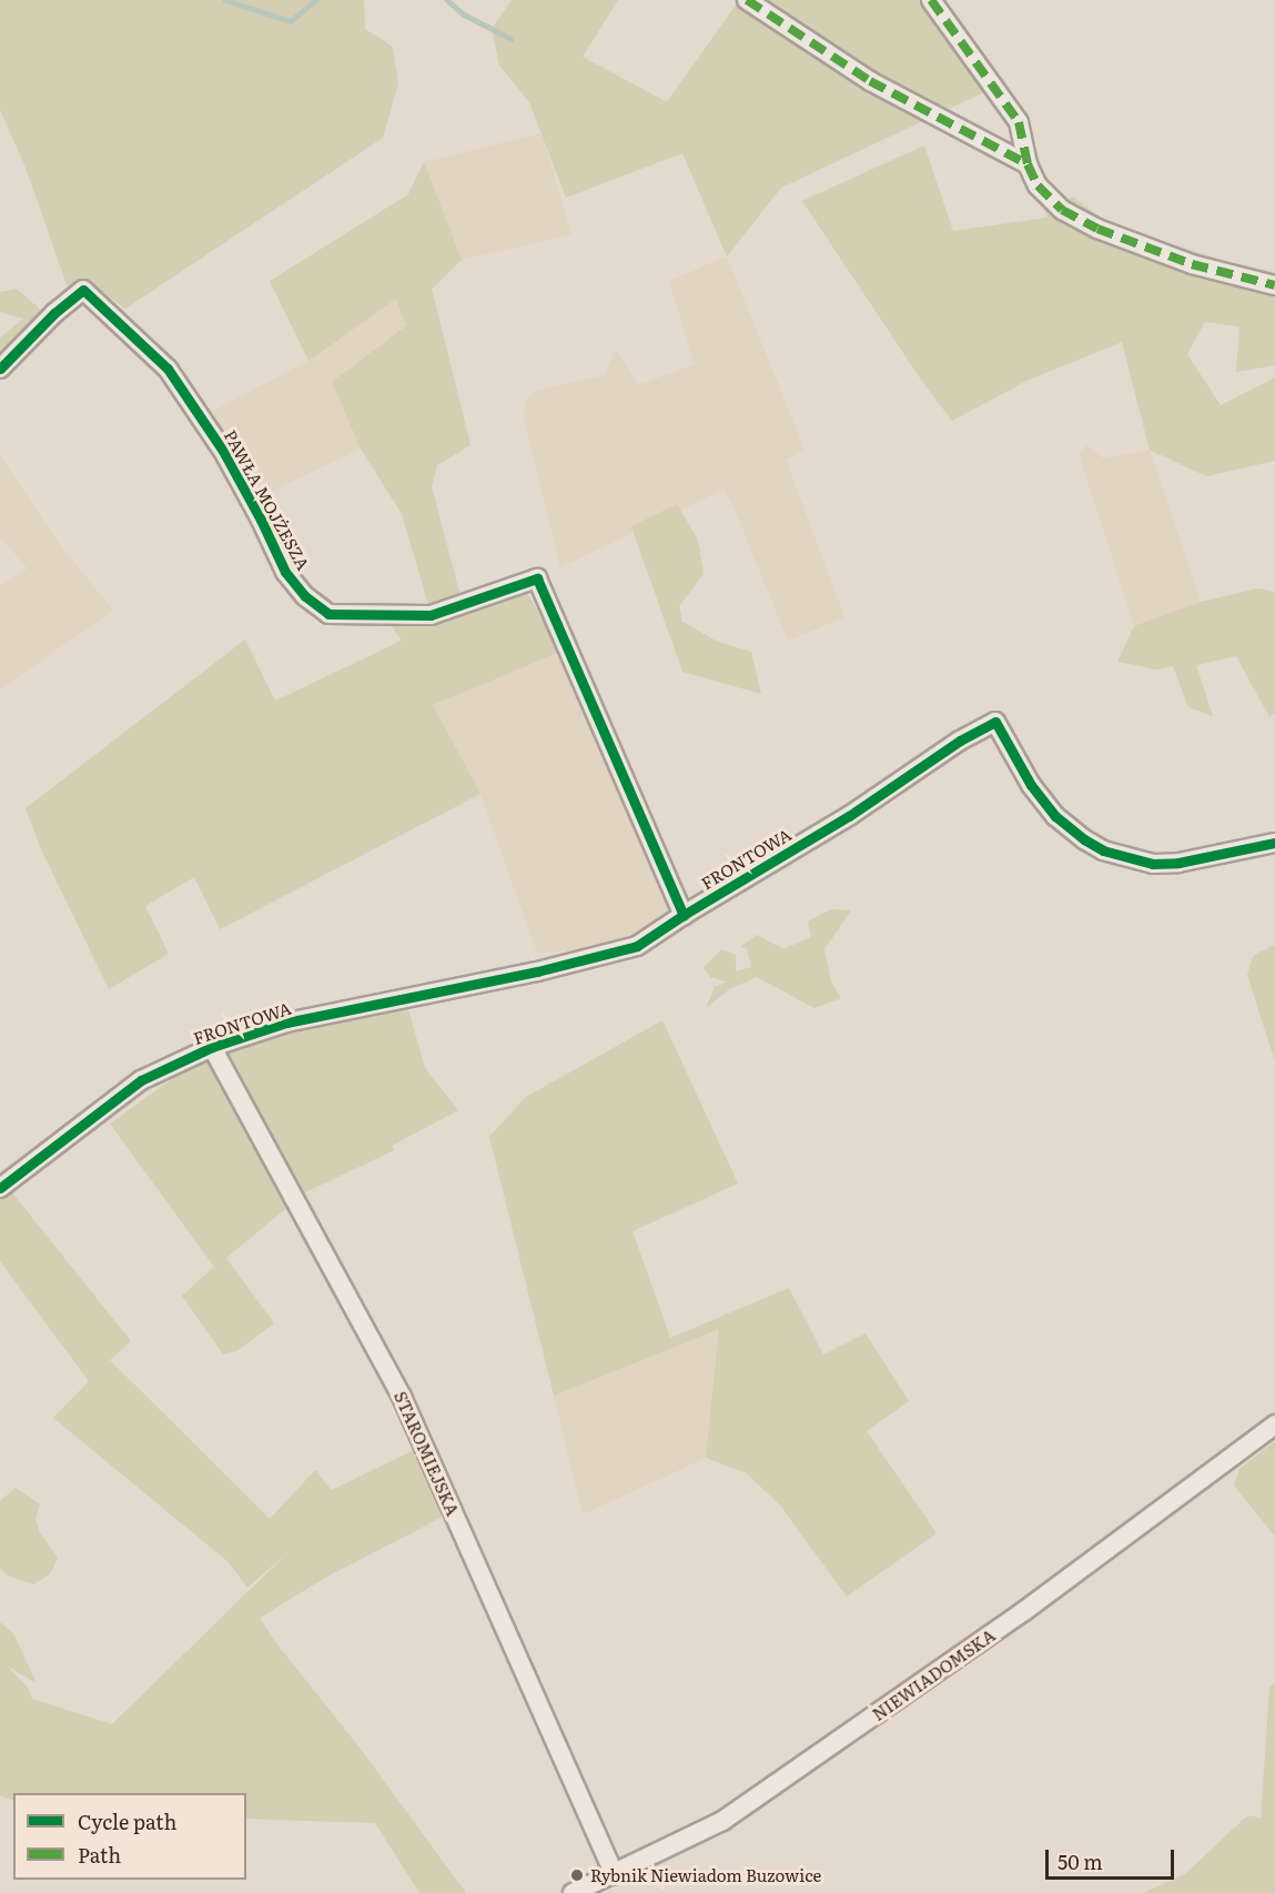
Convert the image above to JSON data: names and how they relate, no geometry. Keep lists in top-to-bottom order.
{
  "streets": {
    "street": [
      "PAWŁA MOJŻESZA",
      "FRONTOWA",
      "STAROMIEJSKA",
      "NIEWIADOMSKA"
    ]
  },
  "crossings": [
    ["PAWŁA MOJŻESZA", "FRONTOWA"],
    ["FRONTOWA", "STAROMIEJSKA"],
    ["STAROMIEJSKA", "NIEWIADOMSKA"]
  ],
  "places": ["Rybnik Niewiadom Buzowice"],
  "legend": ["Cycle path", "Path"],
  "scale_bar": "50 m"
}
